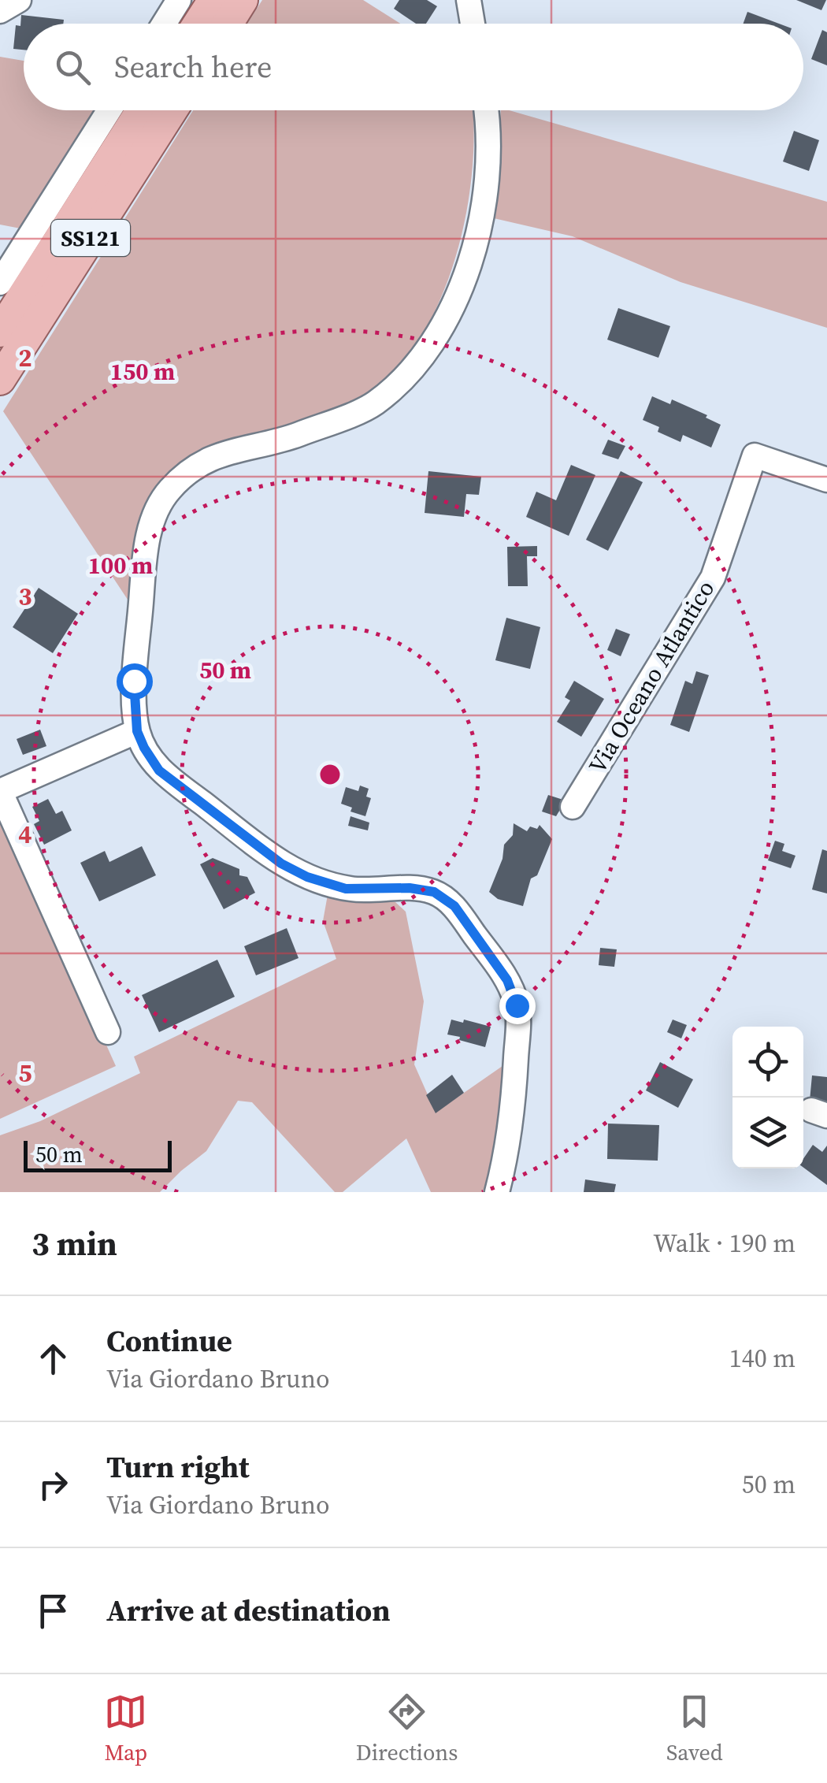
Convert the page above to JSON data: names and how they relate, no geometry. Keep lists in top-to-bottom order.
{
  "streets": {
    "main road": ["SS121"],
    "street": ["Via Oceano Atlantico"]
  },
  "scale_bar": "50 m",
  "page": {
    "search": "Search here",
    "scale": "50 m",
    "heading": ["3 min", "Walk · 190 m"],
    "list": [
      ["Continue", "Via Giordano Bruno", "140 m"],
      ["Turn right", "Via Giordano Bruno", "50 m"],
      "Arrive at destination"
    ],
    "nav": ["Map", "Directions", "Saved"]
  },
  "grid": {
    "rows": [
      "2",
      "3",
      "4",
      "5"
    ]
  },
  "rings": ["150 m", "100 m", "50 m"]
}
